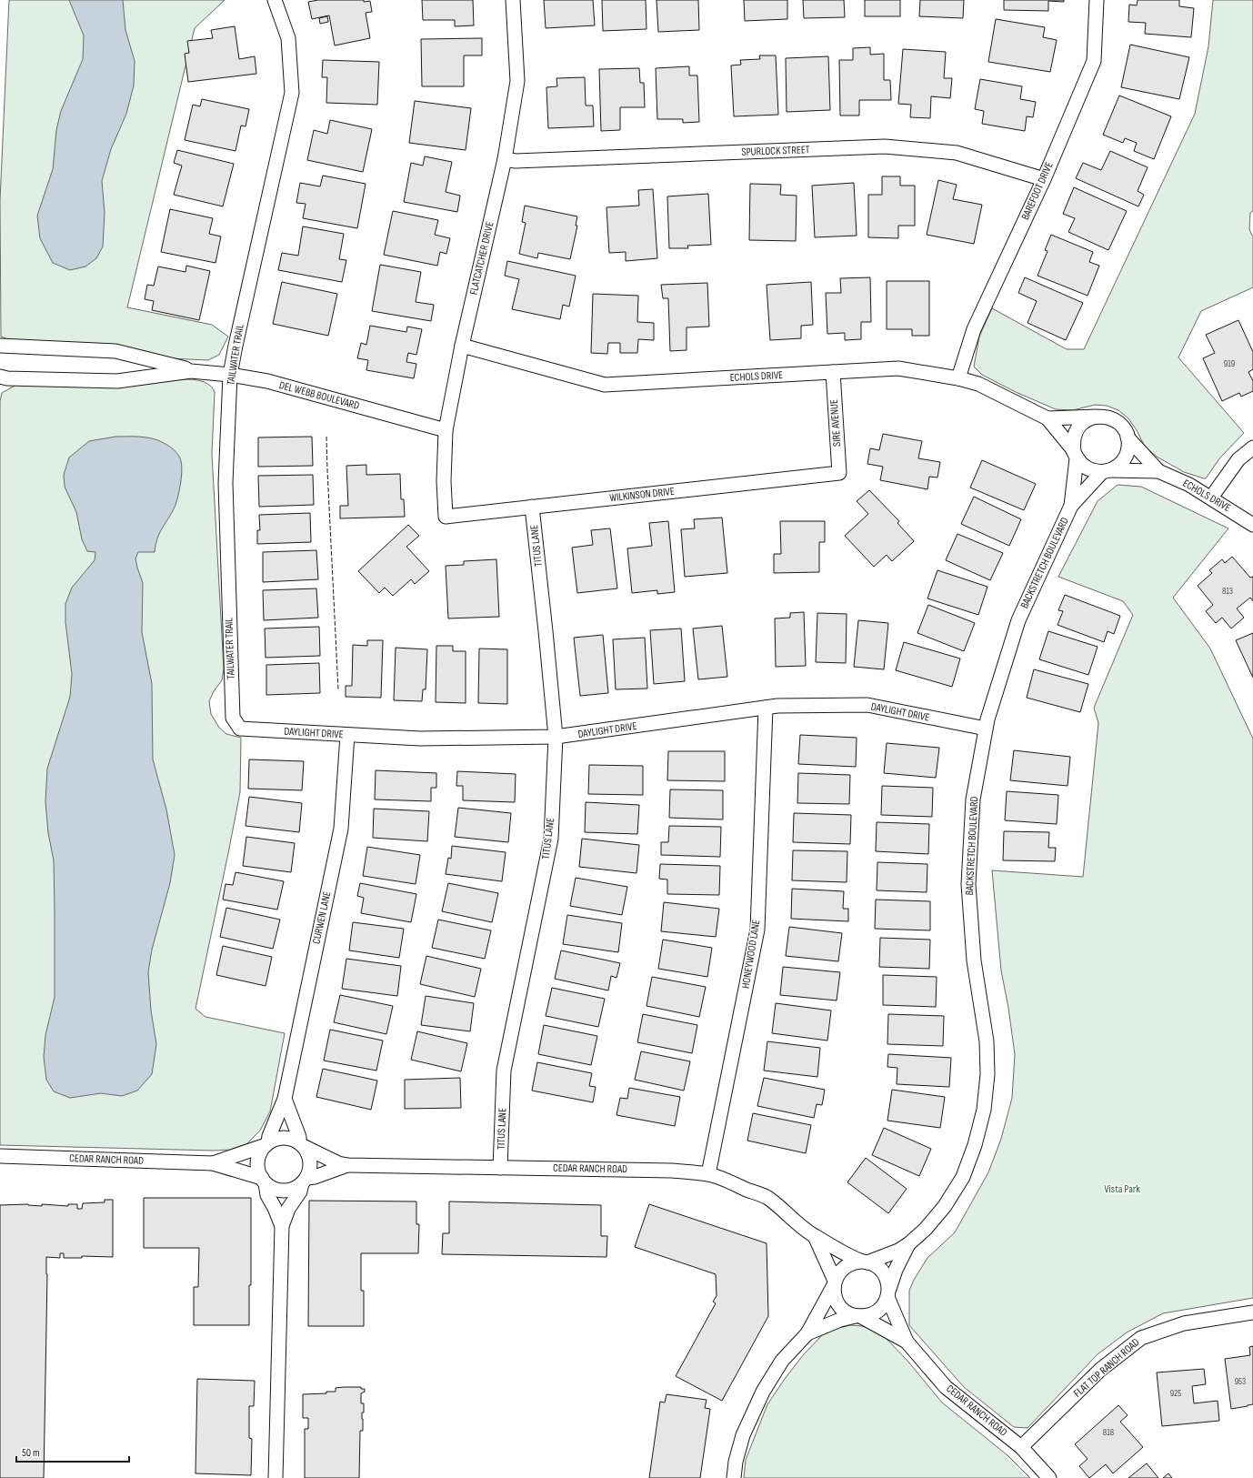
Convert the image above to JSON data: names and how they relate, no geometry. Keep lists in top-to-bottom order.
{
  "streets": {
    "street": [
      "SPURLOCK STREET",
      "BAREFOOT DRIVE",
      "FLATCATCHER DRIVE",
      "TAILWATER TRAIL",
      "ECHOLS DRIVE",
      "DEL WEBB BOULEVARD",
      "SIRE AVENUE",
      "WILKINSON DRIVE",
      "TITUS LANE",
      "BACKSTRETCH BOULEVARD",
      "DAYLIGHT DRIVE",
      "CURWEN LANE",
      "HONEYWOOD LANE",
      "CEDAR RANCH ROAD",
      "FLAT TOP RANCH ROAD"
    ]
  },
  "crossings": [
    ["SPURLOCK STREET", "BAREFOOT DRIVE"],
    ["SPURLOCK STREET", "FLATCATCHER DRIVE"],
    ["BAREFOOT DRIVE", "ECHOLS DRIVE"],
    ["FLATCATCHER DRIVE", "ECHOLS DRIVE"],
    ["FLATCATCHER DRIVE", "DEL WEBB BOULEVARD"],
    ["FLATCATCHER DRIVE", "WILKINSON DRIVE"],
    ["TAILWATER TRAIL", "DEL WEBB BOULEVARD"],
    ["TAILWATER TRAIL", "DAYLIGHT DRIVE"],
    ["ECHOLS DRIVE", "SIRE AVENUE"],
    ["ECHOLS DRIVE", "BACKSTRETCH BOULEVARD"],
    ["SIRE AVENUE", "WILKINSON DRIVE"],
    ["WILKINSON DRIVE", "TITUS LANE"],
    ["TITUS LANE", "DAYLIGHT DRIVE"],
    ["TITUS LANE", "CEDAR RANCH ROAD"],
    ["BACKSTRETCH BOULEVARD", "DAYLIGHT DRIVE"],
    ["BACKSTRETCH BOULEVARD", "CEDAR RANCH ROAD"],
    ["DAYLIGHT DRIVE", "CURWEN LANE"],
    ["DAYLIGHT DRIVE", "HONEYWOOD LANE"],
    ["CURWEN LANE", "CEDAR RANCH ROAD"],
    ["HONEYWOOD LANE", "CEDAR RANCH ROAD"],
    ["CEDAR RANCH ROAD", "FLAT TOP RANCH ROAD"]
  ],
  "parks": ["Vista Park"],
  "house_numbers": [
    "919",
    "813",
    "953",
    "925",
    "818"
  ],
  "scale_bar": "50 m"
}
